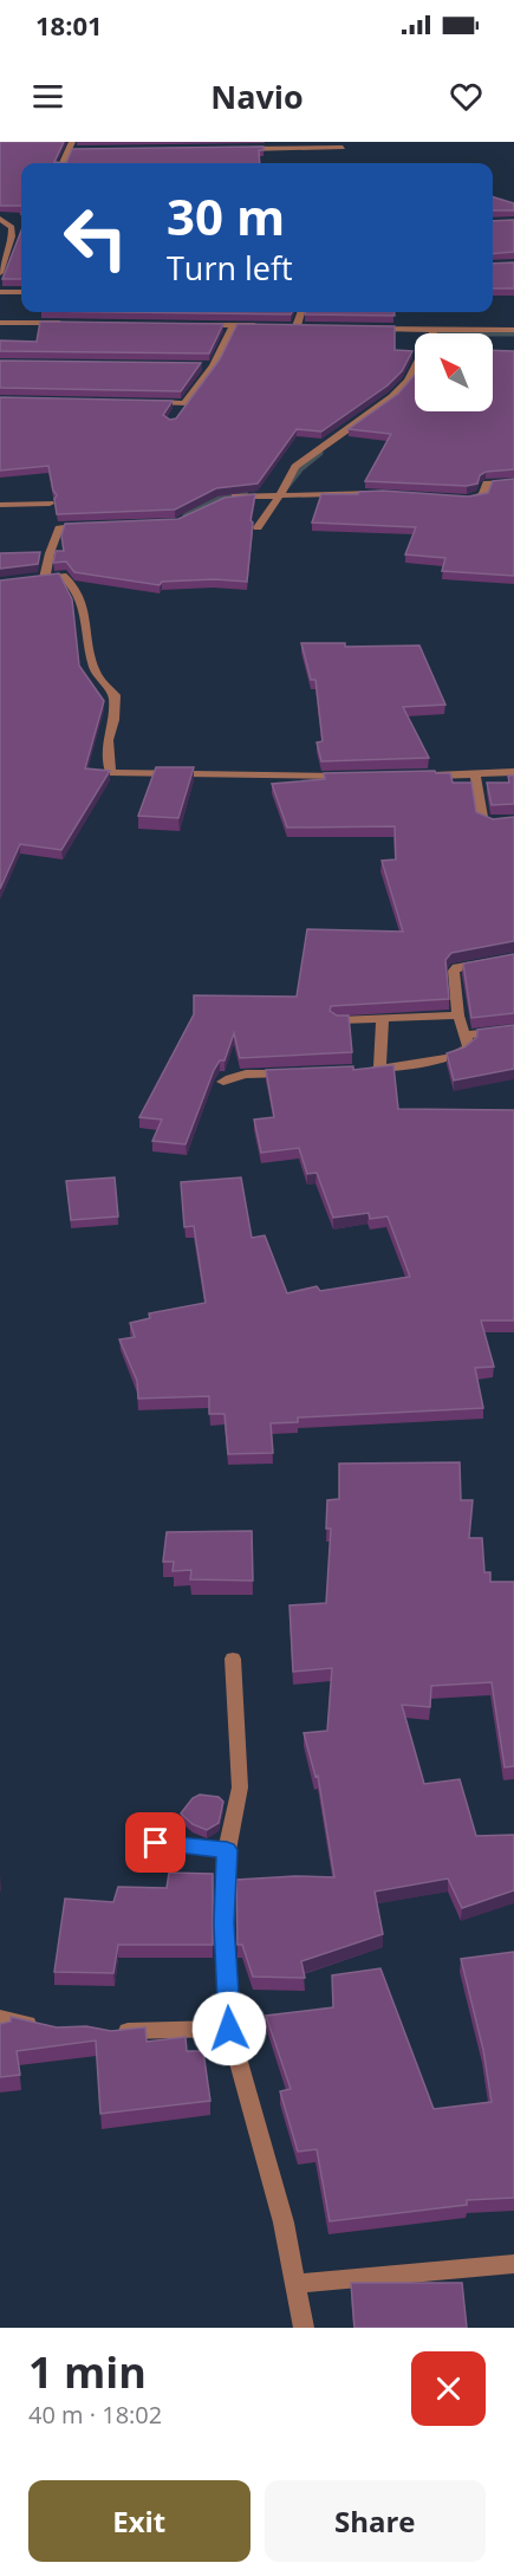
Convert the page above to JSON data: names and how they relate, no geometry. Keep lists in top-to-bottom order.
{
  "north": "top left",
  "page": {
    "status": "18:01",
    "header": "Navio",
    "turn": ["30 m", "Turn left"],
    "heading": ["1 min", "40 m · 18:02"],
    "buttons": ["Exit", "Share"]
  }
}
